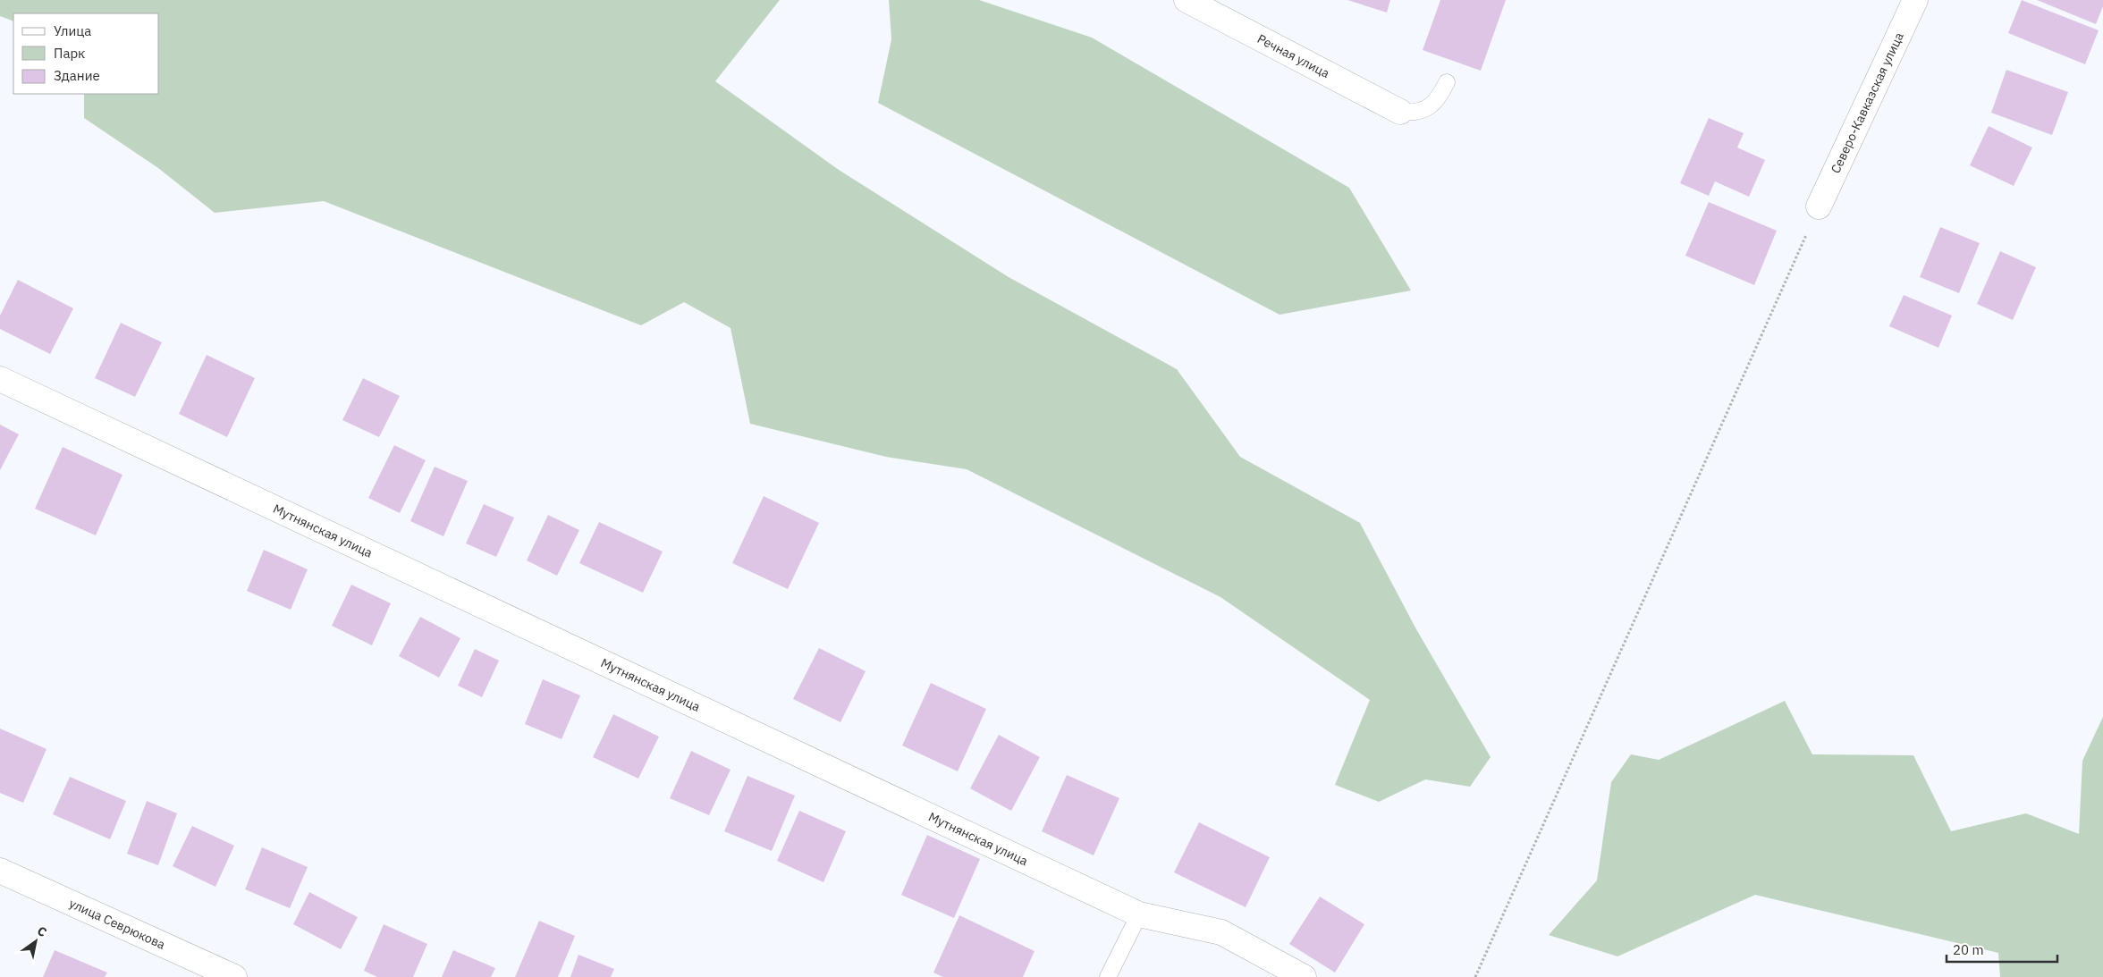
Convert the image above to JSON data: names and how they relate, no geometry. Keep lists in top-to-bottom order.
{
  "streets": {
    "street": [
      "Речная улица",
      "Северо-Кавказская улица",
      "Мутнянская улица",
      "улица Севрюкова"
    ]
  },
  "legend": ["Улица", "Парк", "Здание"],
  "scale_bar": "20 m",
  "north": "top right"
}
